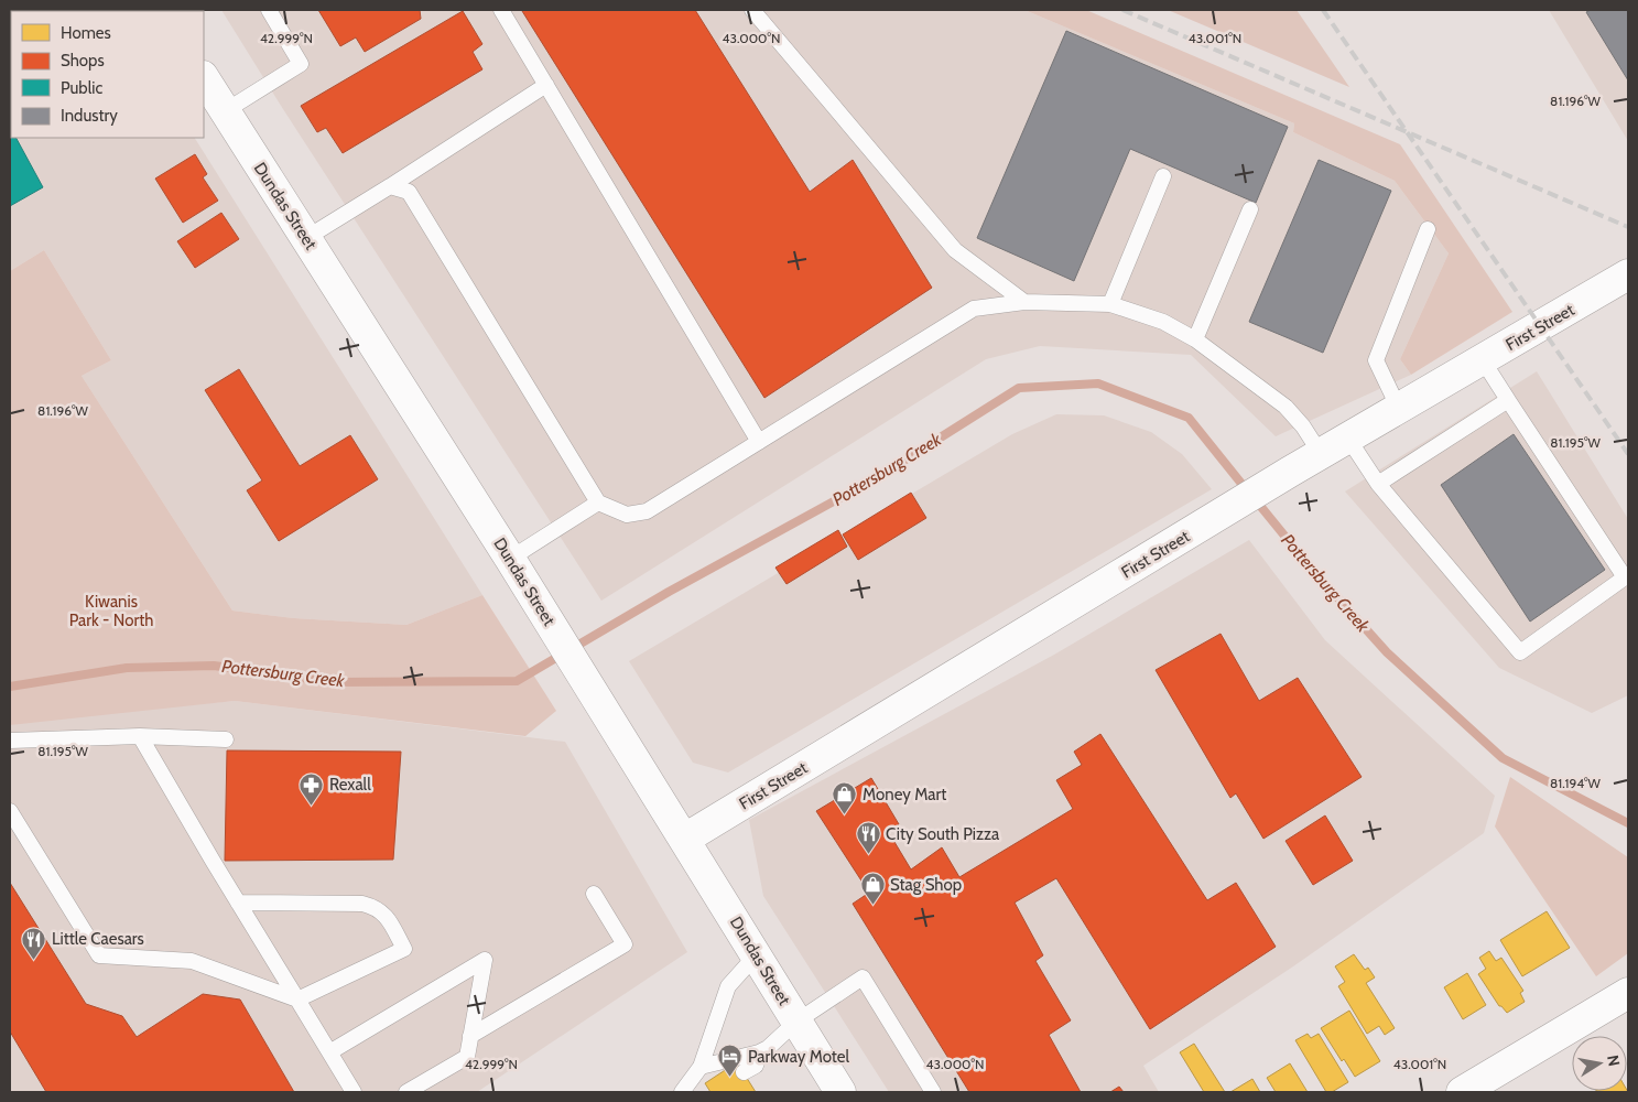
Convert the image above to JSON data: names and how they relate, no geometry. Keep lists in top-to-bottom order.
{
  "streets": {
    "street": ["Dundas Street", "First Street"]
  },
  "crossings": [
    ["Dundas Street", "First Street"]
  ],
  "water": ["Pottersburg Creek"],
  "parks": ["Kiwanis Park - North"],
  "places": {
    "pharmacy": ["Rexall"],
    "shop": ["Money Mart", "Stag Shop"],
    "restaurant": ["City South Pizza", "Little Caesars"],
    "hotel": ["Parkway Motel"]
  },
  "legend": [
    "Homes",
    "Shops",
    "Public",
    "Industry"
  ],
  "north": "right",
  "coordinates": [
    "42.999°N",
    "43.000°N",
    "43.001°N",
    "81.196°W",
    "81.195°W",
    "81.194°W"
  ]
}
